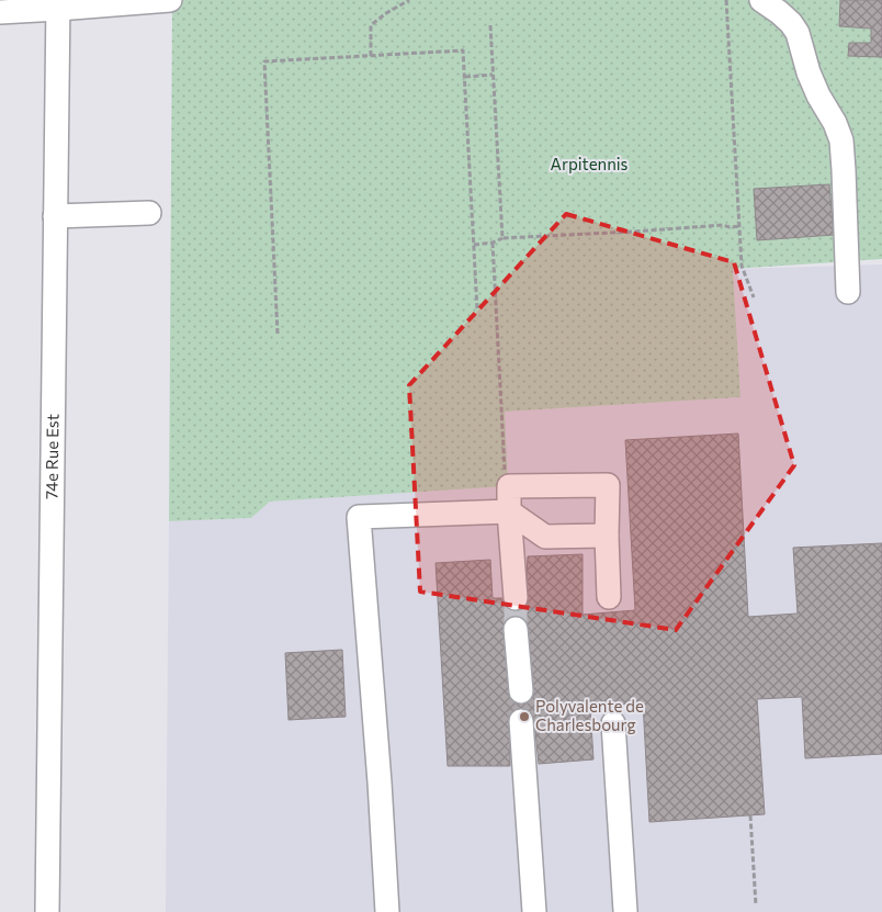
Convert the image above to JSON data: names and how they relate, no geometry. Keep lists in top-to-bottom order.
{
  "streets": {
    "street": ["74e Rue Est"]
  },
  "parks": ["Arpitennis"],
  "places": ["Polyvalente de Charlesbourg"]
}
